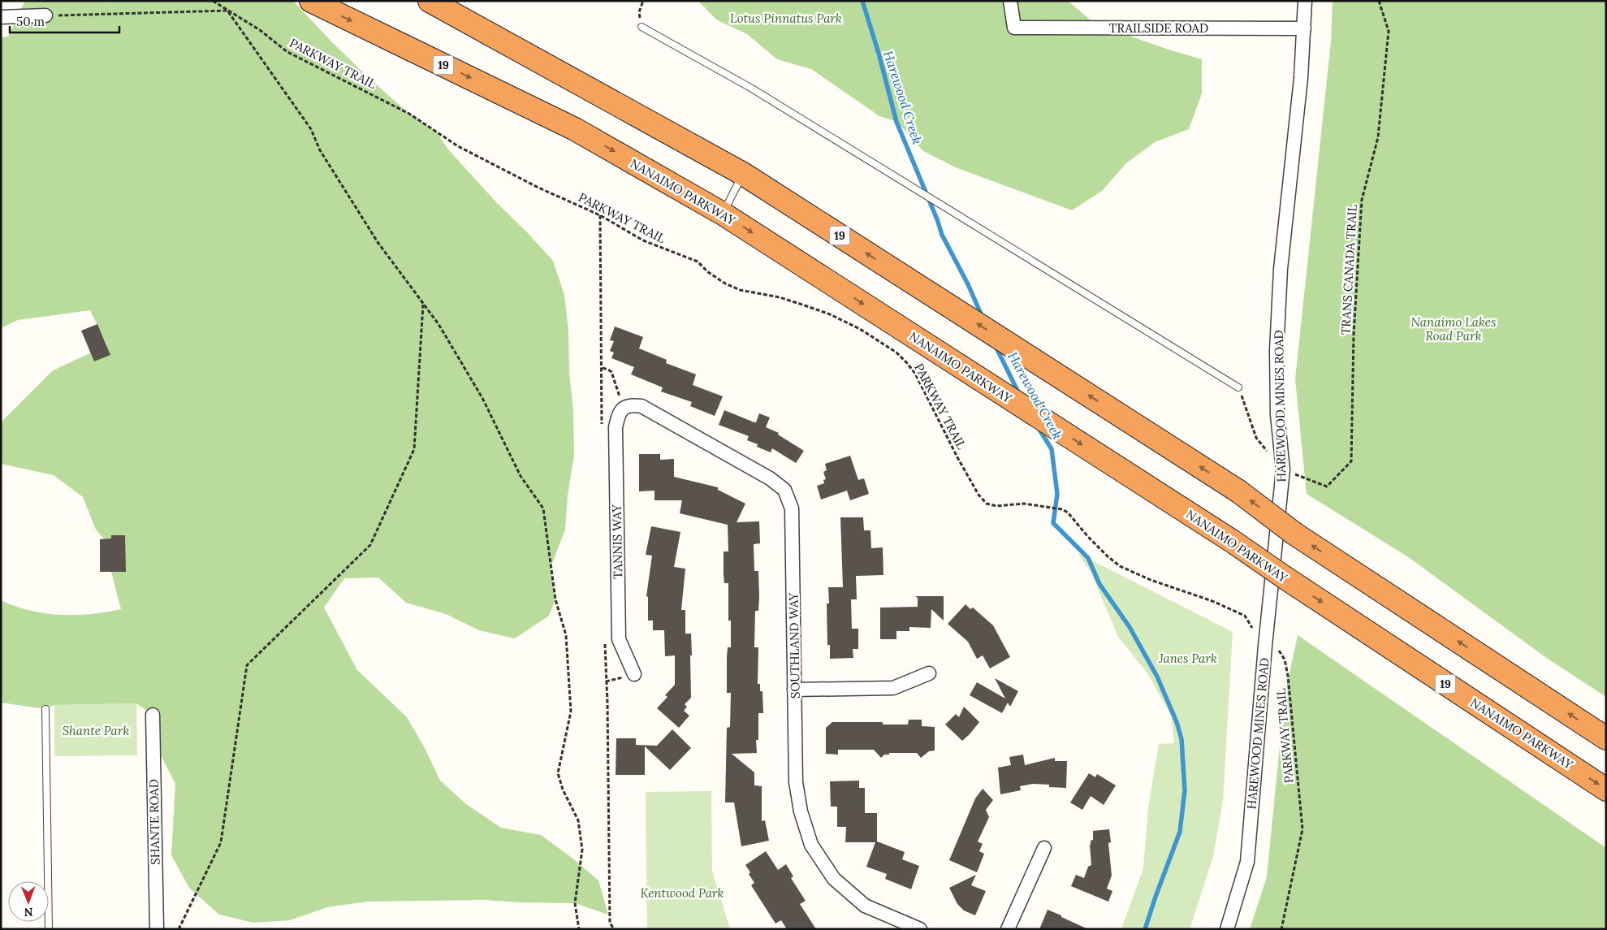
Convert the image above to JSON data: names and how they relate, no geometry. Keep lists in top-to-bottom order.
{
  "streets": {
    "highway": ["19", "NANAIMO PARKWAY"],
    "street": [
      "TRAILSIDE ROAD",
      "HAREWOOD MINES ROAD",
      "TANNIS WAY",
      "SOUTHLAND WAY",
      "SHANTE ROAD"
    ],
    "path": ["PARKWAY TRAIL", "TRANS CANADA TRAIL"]
  },
  "crossings": [
    ["TRAILSIDE ROAD", "HAREWOOD MINES ROAD"],
    ["PARKWAY TRAIL", "HAREWOOD MINES ROAD"],
    ["TRANS CANADA TRAIL", "HAREWOOD MINES ROAD"],
    ["TANNIS WAY", "SOUTHLAND WAY"]
  ],
  "water": ["Harewood Creek"],
  "parks": [
    "Lotus Pinnatus Park",
    "Nanaimo Lakes Road Park",
    "Janes Park",
    "Shante Park",
    "Kentwood Park"
  ],
  "scale_bar": "50 m",
  "north": "bottom"
}
